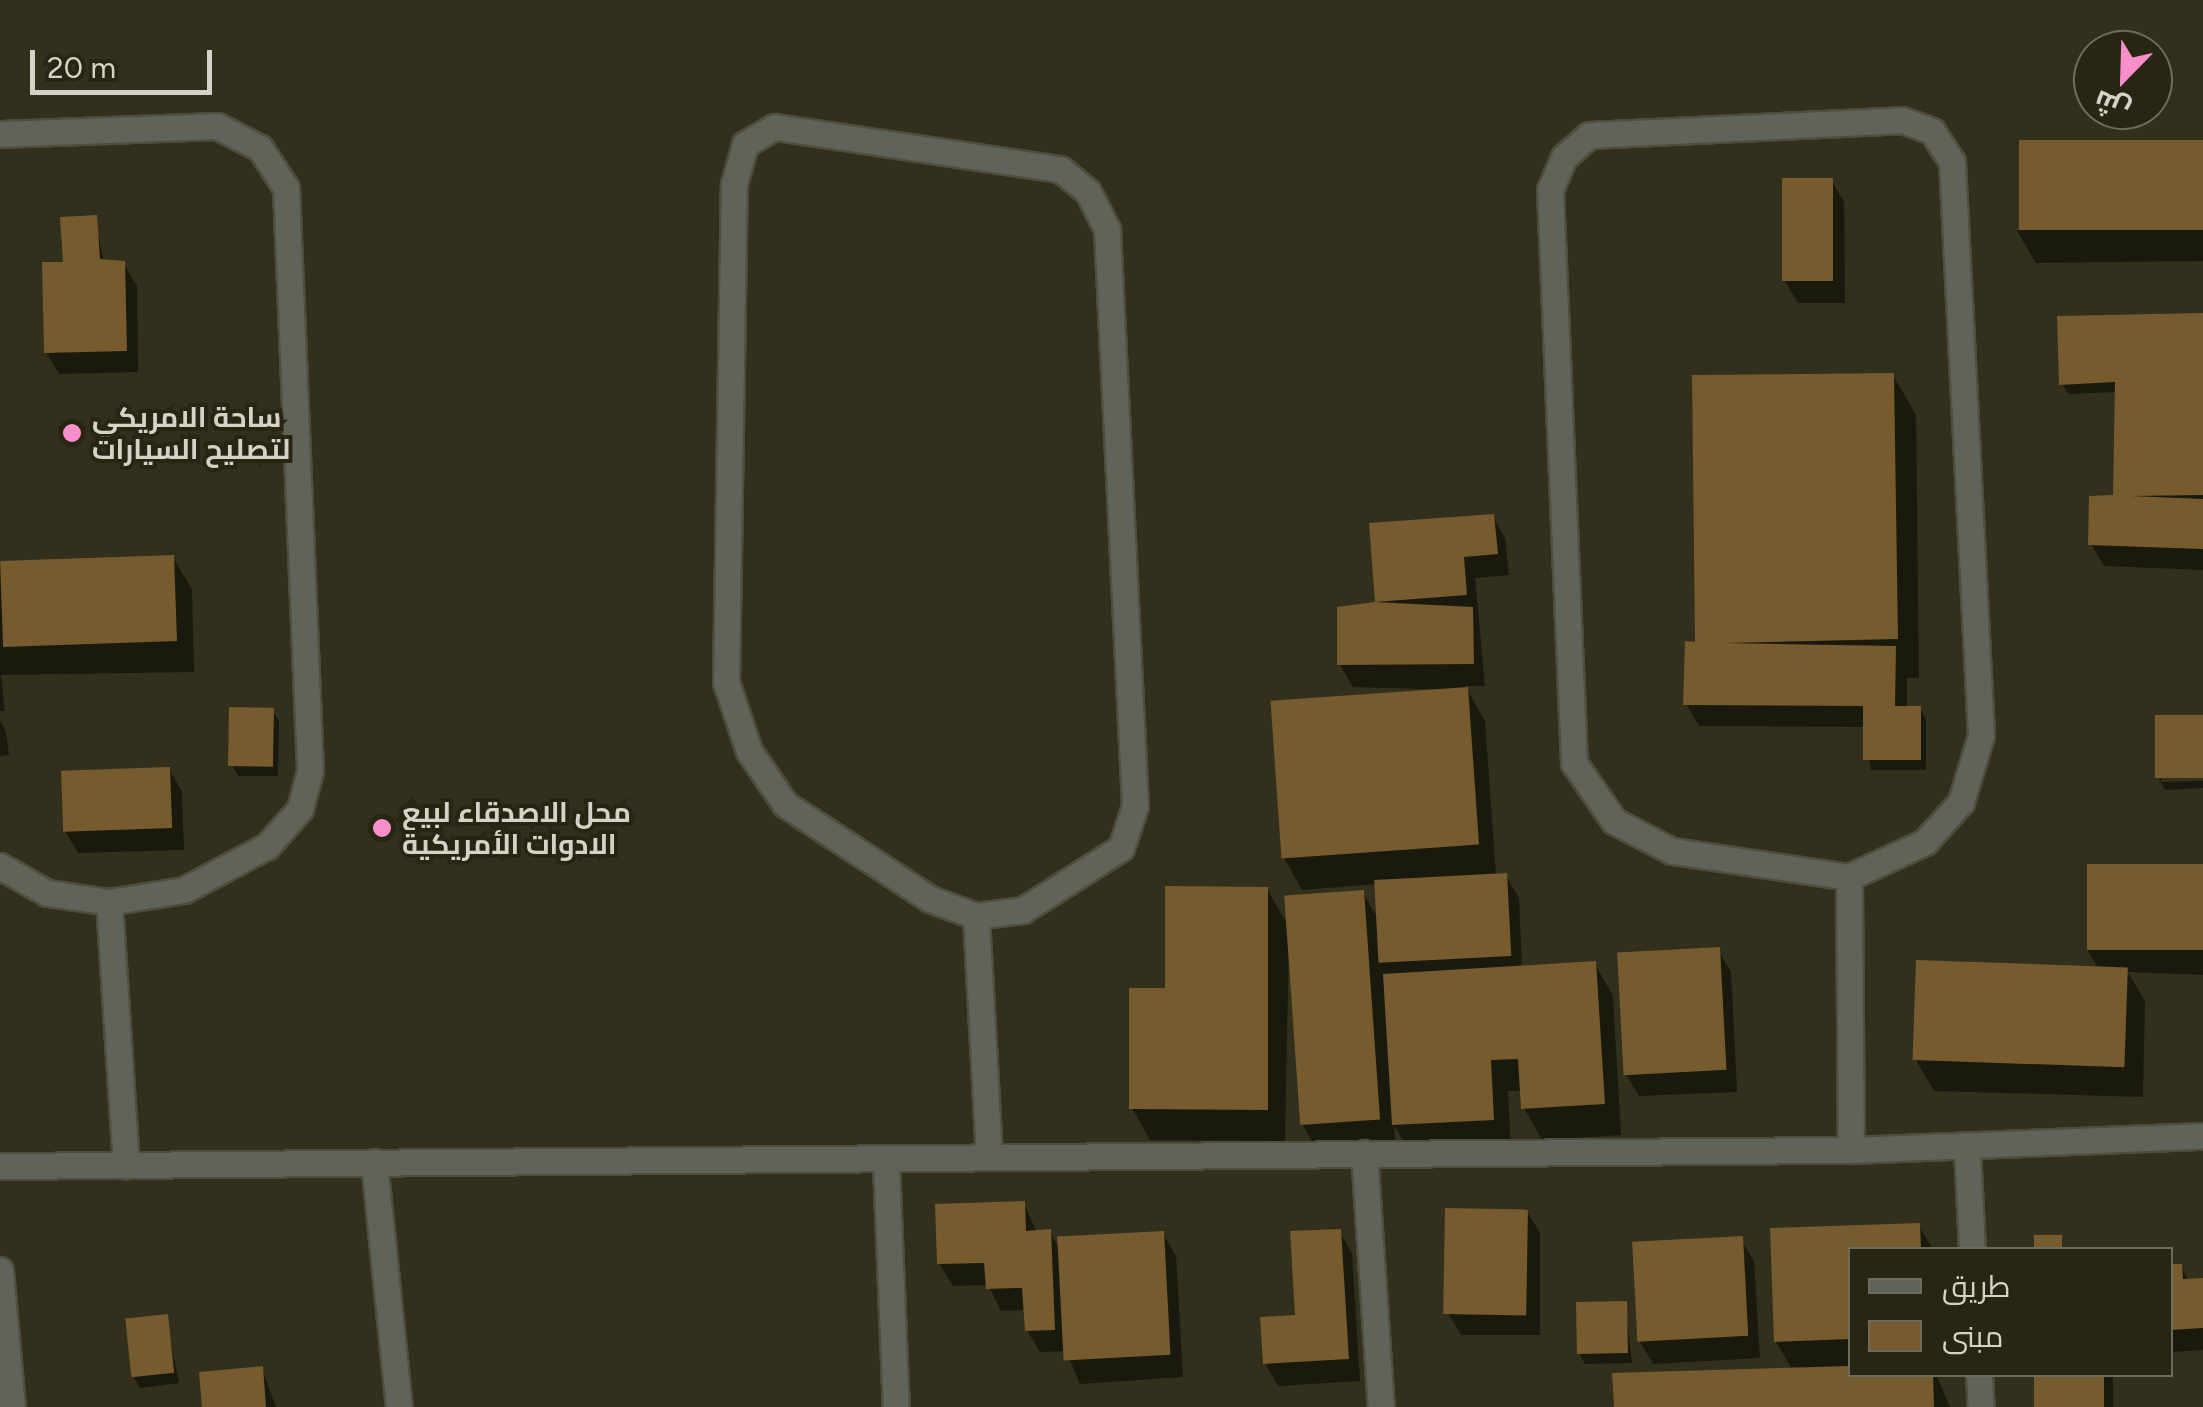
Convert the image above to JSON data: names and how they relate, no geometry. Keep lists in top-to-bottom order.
{
  "places": ["ساحة الامريكي لتصليح السيارات", "محل الاصدقاء لبيع الادوات الأمريكية"],
  "legend": ["طريق", "مبنى"],
  "scale_bar": "20 m",
  "north": "bottom left"
}
